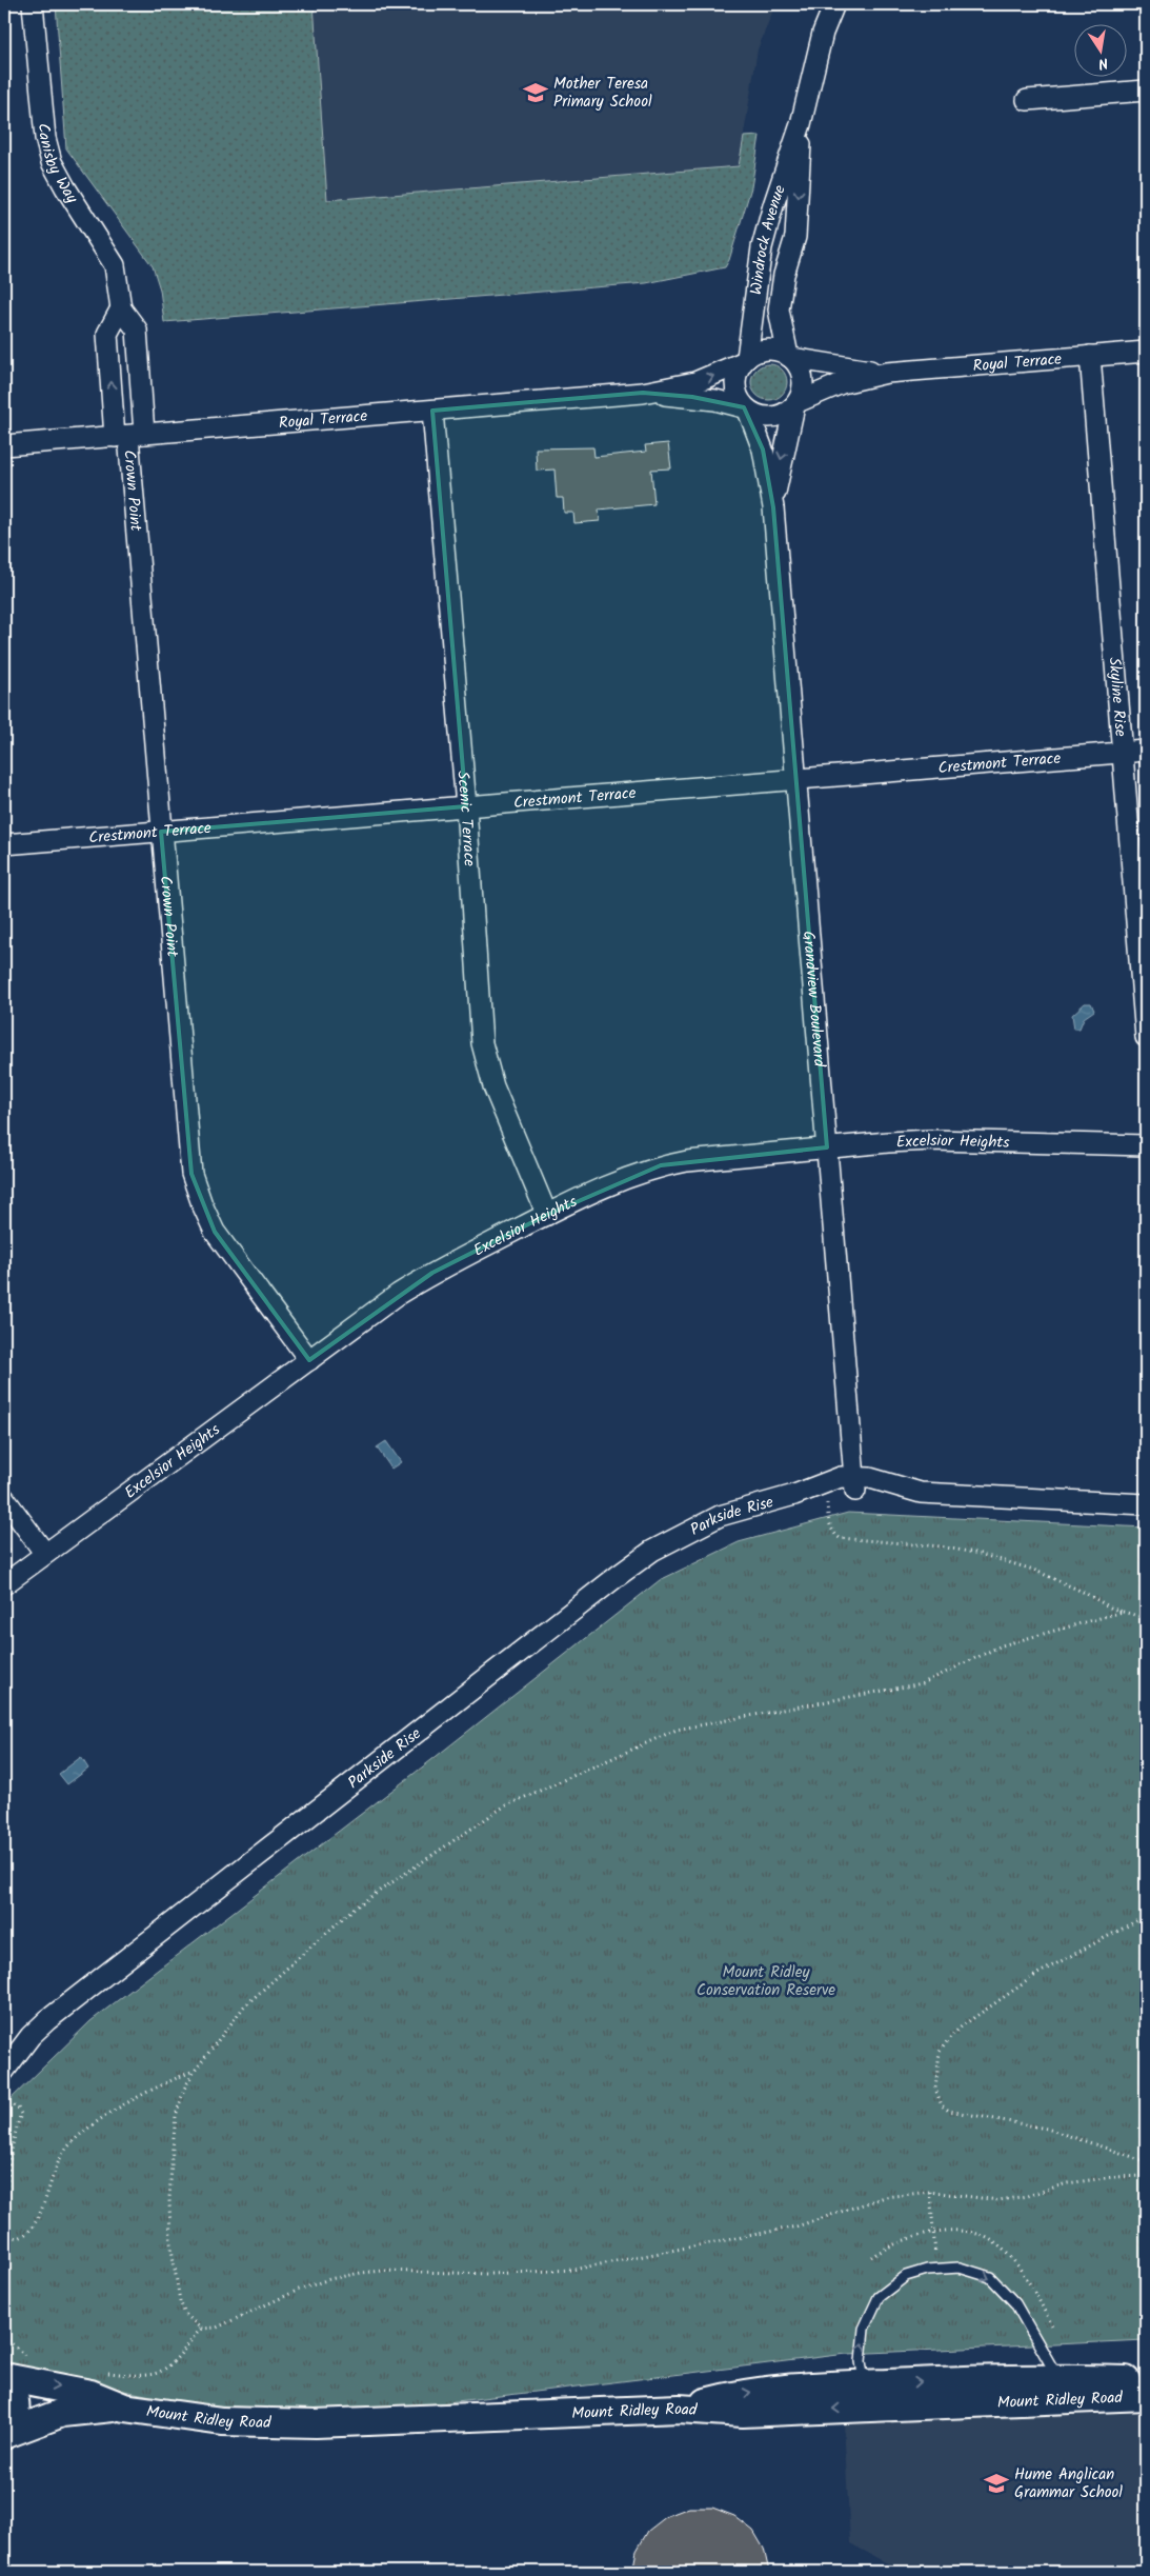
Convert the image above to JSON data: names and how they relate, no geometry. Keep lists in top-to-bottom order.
{
  "streets": {
    "street": [
      "Canisby Way",
      "Windrock Avenue",
      "Royal Terrace",
      "Crown Point",
      "Skyline Rise",
      "Crestmont Terrace",
      "Scenic Terrace",
      "Grandview Boulevard",
      "Excelsior Heights",
      "Parkside Rise",
      "Mount Ridley Road"
    ]
  },
  "crossings": [
    ["Canisby Way", "Royal Terrace"],
    ["Canisby Way", "Crown Point"],
    ["Windrock Avenue", "Royal Terrace"],
    ["Windrock Avenue", "Grandview Boulevard"],
    ["Royal Terrace", "Crown Point"],
    ["Royal Terrace", "Skyline Rise"],
    ["Royal Terrace", "Scenic Terrace"],
    ["Royal Terrace", "Grandview Boulevard"],
    ["Crown Point", "Crestmont Terrace"],
    ["Crown Point", "Excelsior Heights"],
    ["Skyline Rise", "Crestmont Terrace"],
    ["Crestmont Terrace", "Scenic Terrace"],
    ["Crestmont Terrace", "Grandview Boulevard"],
    ["Scenic Terrace", "Excelsior Heights"],
    ["Grandview Boulevard", "Excelsior Heights"],
    ["Grandview Boulevard", "Parkside Rise"]
  ],
  "parks": ["Mount Ridley Conservation Reserve"],
  "places": {
    "school or university": ["Mother Teresa Primary School", "Hume Anglican Grammar School"]
  },
  "north": "bottom"
}
